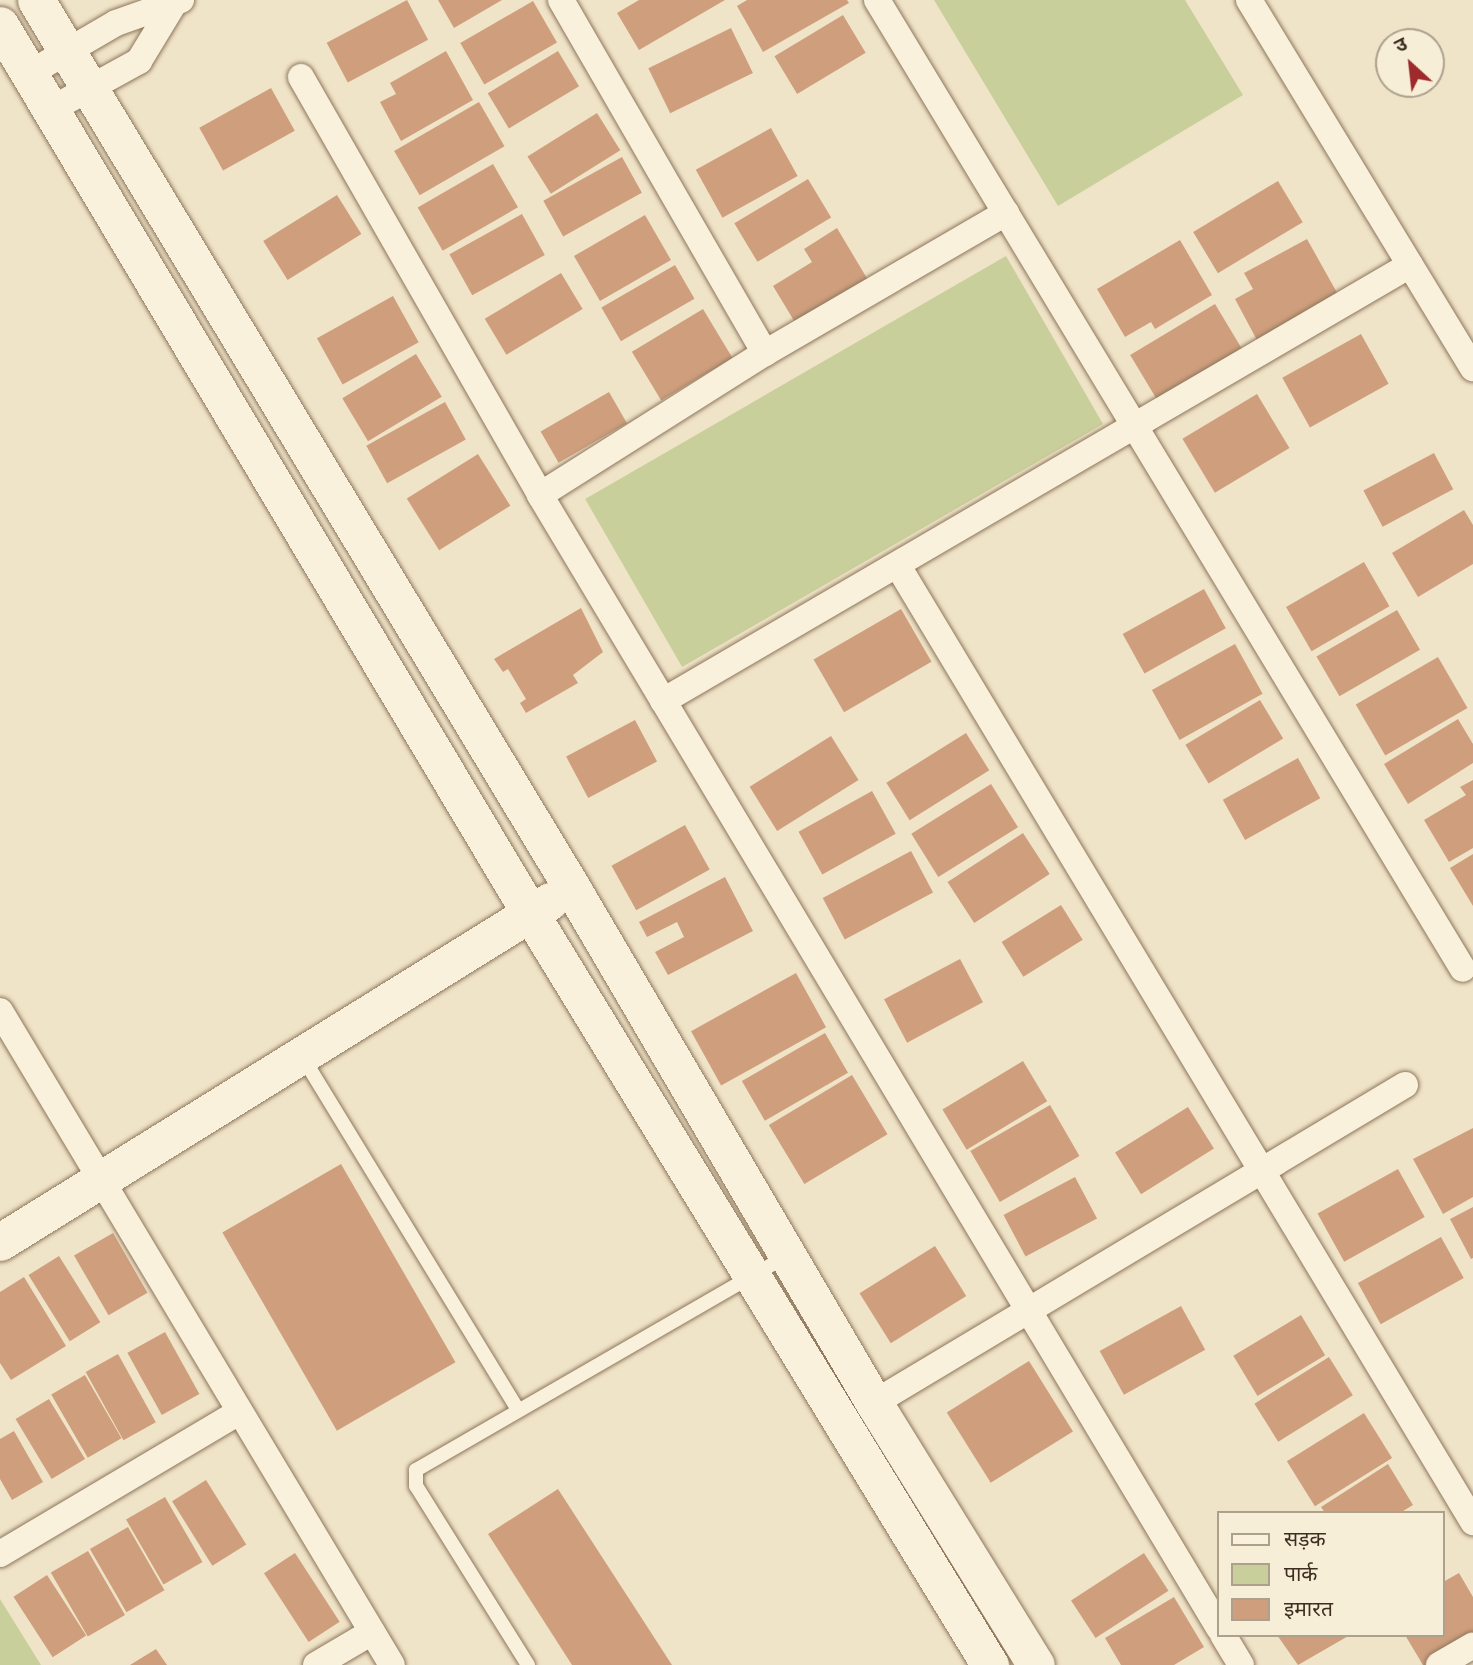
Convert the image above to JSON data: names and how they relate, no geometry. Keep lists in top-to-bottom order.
{
  "legend": ["सड़क", "पार्क", "इमारत"],
  "north": "top left"
}
